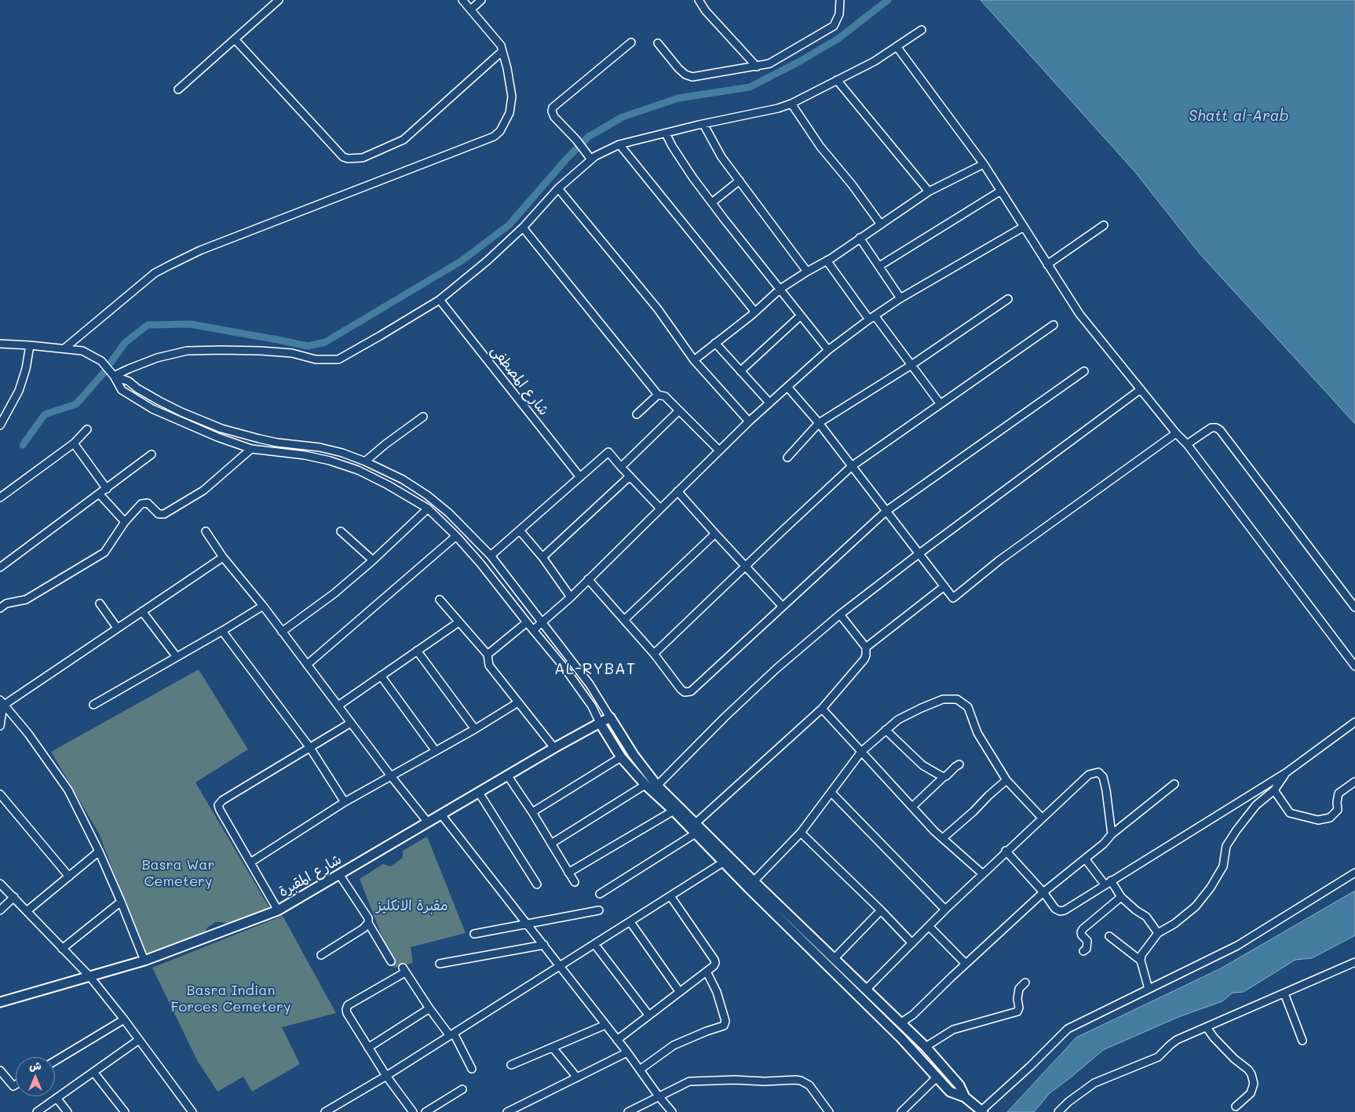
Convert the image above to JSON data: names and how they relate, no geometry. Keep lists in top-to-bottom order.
{
  "streets": {
    "main road": ["شارع المقبرة"],
    "street": ["شارع المصطفى"]
  },
  "districts": ["AL-RYBAT"],
  "water": ["Shatt al-Arab"],
  "parks": ["Basra War Cemetery", "مقبرة الانكليز", "Basra Indian Forces Cemetery"],
  "north": "top"
}
